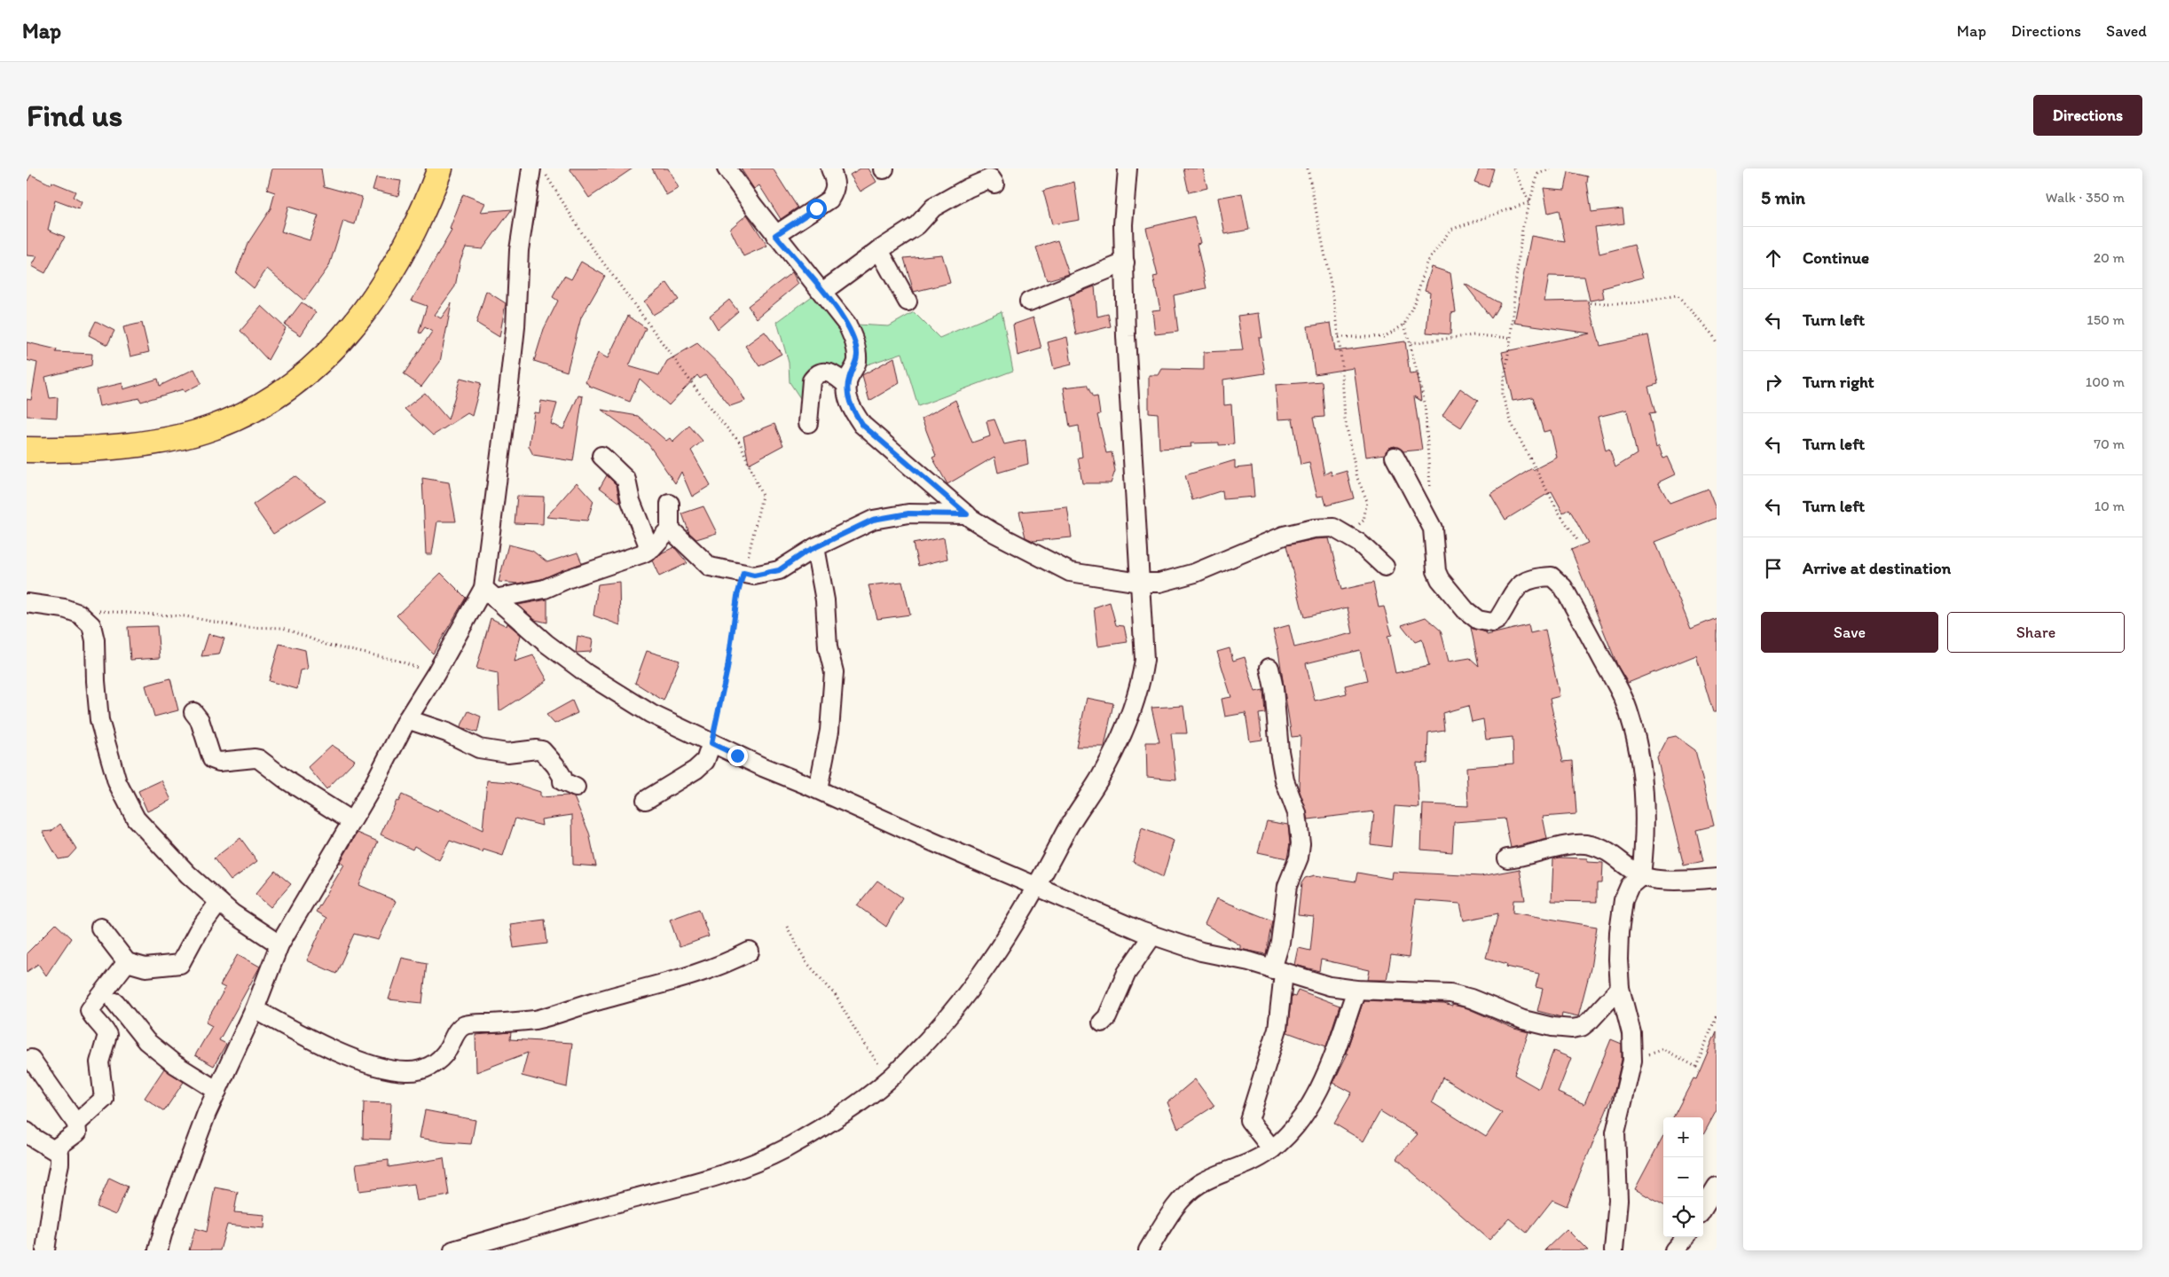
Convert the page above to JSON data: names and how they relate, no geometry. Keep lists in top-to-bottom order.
{
  "page": {
    "header": "Map",
    "nav": ["Map", "Directions", "Saved"],
    "buttons": [
      "Directions",
      ["Save", "Share"]
    ],
    "title": "Find us",
    "heading": ["5 min", "Walk · 350 m"],
    "list": [
      ["Continue", "20 m"],
      ["Turn left", "150 m"],
      ["Turn right", "100 m"],
      ["Turn left", "70 m"],
      ["Turn left", "10 m"],
      "Arrive at destination"
    ],
    "map_buttons": ["+", "−"]
  }
}
